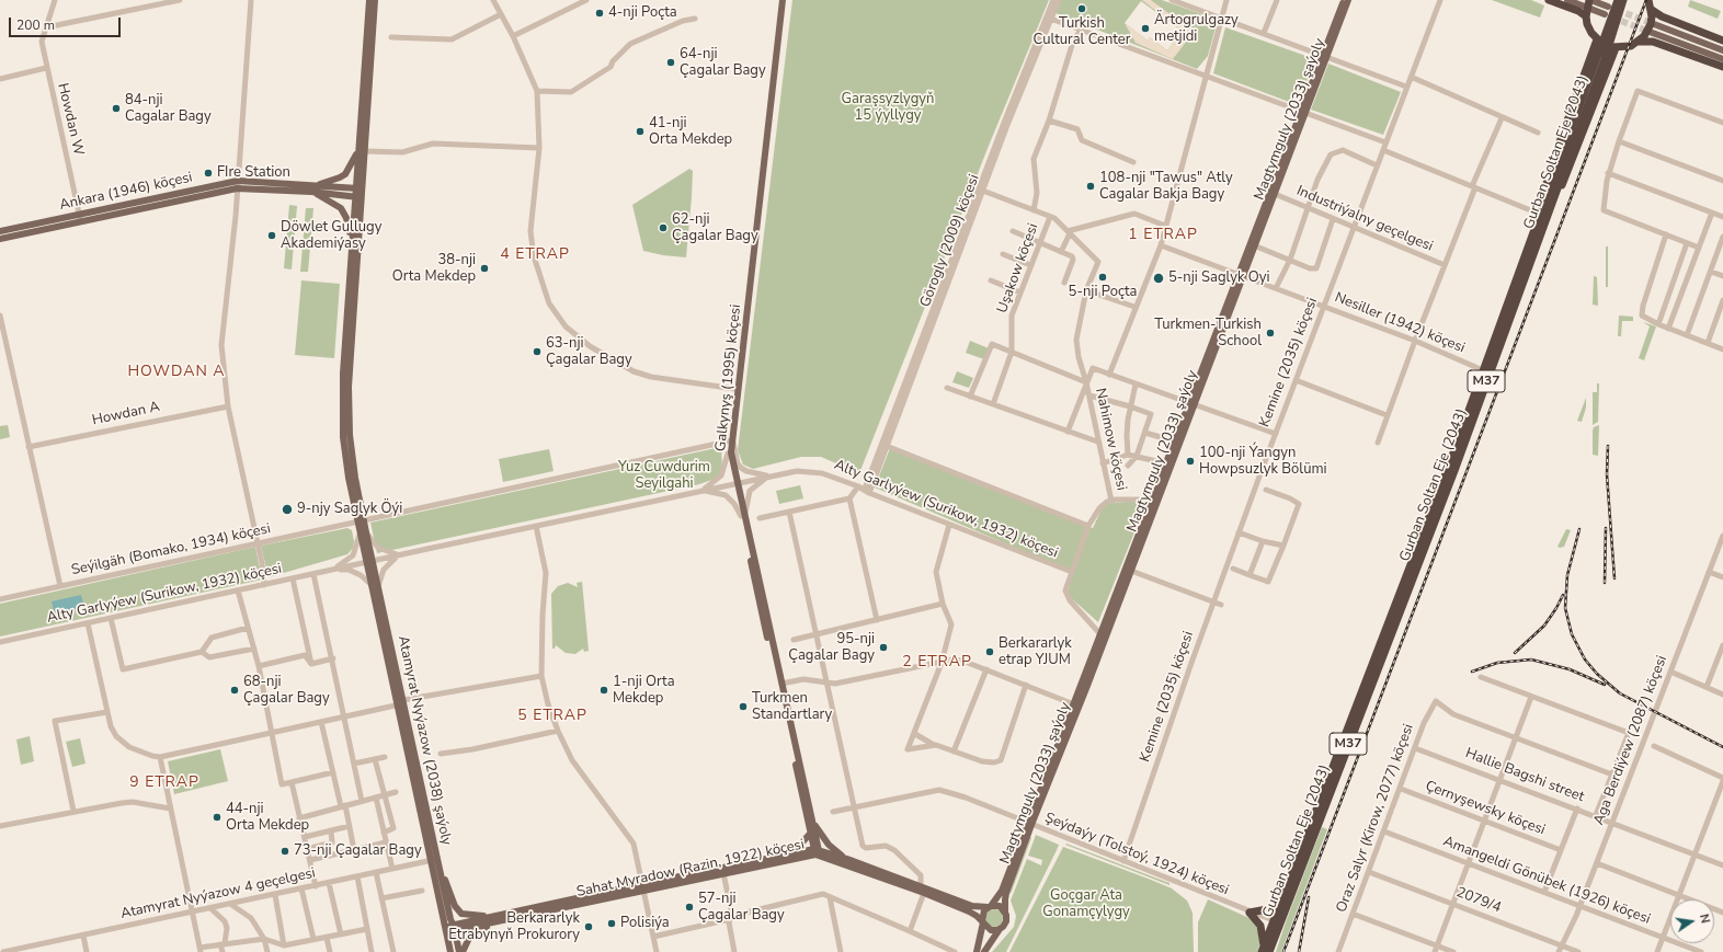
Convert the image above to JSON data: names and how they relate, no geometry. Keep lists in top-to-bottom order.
{
  "streets": {
    "highway": ["Gurban Soltan Eje (2043)", "M37"],
    "main road": [
      "Magtymguly (2033) şaýoly",
      "Ankara (1946) köçesi",
      "Galkynyş (1995) köçesi",
      "Atamyrat Nyýazow (2038) şaýoly",
      "Sahat Myradow (Razin, 1922) köçesi"
    ],
    "street": [
      "Howdan W",
      "Industriýalny geçelgesi",
      "Görogly (2009) köçesi",
      "Uşakow köçesi",
      "Nesiller (1942) köçesi",
      "Kemine (2035) köçesi",
      "Howdan A",
      "Nahimow köçesi",
      "Alty Garlyýew (Surikow, 1932) köçesi",
      "Seýilgäh (Bomako, 1934) köçesi",
      "Aga Berdiýew (2087) köçesi",
      "Hallie Bagshi street",
      "Çernyşewsky köçesi",
      "Oraz Salyr (Kirow, 2077) köçesi",
      "Şeýdaýy (Tolstoý, 1924) köçesi",
      "Amangeldi Gönübek (1926) köçesi",
      "Atamyrat Nyýazow 4 geçelgesi",
      "2079/4"
    ]
  },
  "crossings": [
    ["Howdan W", "Ankara (1946) köçesi"],
    ["Magtymguly (2033) şaýoly", "Industriýalny geçelgesi"],
    ["Magtymguly (2033) şaýoly", "Nesiller (1942) köçesi"],
    ["Magtymguly (2033) şaýoly", "Şeýdaýy (Tolstoý, 1924) köçesi"],
    ["Magtymguly (2033) şaýoly", "Sahat Myradow (Razin, 1922) köçesi"],
    ["Gurban Soltan Eje (2043)", "Nesiller (1942) köçesi"],
    ["Gurban Soltan Eje (2043)", "Şeýdaýy (Tolstoý, 1924) köçesi"],
    ["Ankara (1946) köçesi", "Atamyrat Nyýazow (2038) şaýoly"],
    ["Industriýalny geçelgesi", "Kemine (2035) köçesi"],
    ["Görogly (2009) köçesi", "Alty Garlyýew (Surikow, 1932) köçesi"],
    ["Nesiller (1942) köçesi", "Kemine (2035) köçesi"],
    ["Kemine (2035) köçesi", "Şeýdaýy (Tolstoý, 1924) köçesi"],
    ["Galkynyş (1995) köçesi", "Alty Garlyýew (Surikow, 1932) köçesi"],
    ["Galkynyş (1995) köçesi", "Seýilgäh (Bomako, 1934) köçesi"],
    ["Galkynyş (1995) köçesi", "Sahat Myradow (Razin, 1922) köçesi"],
    ["Alty Garlyýew (Surikow, 1932) köçesi", "Seýilgäh (Bomako, 1934) köçesi"],
    ["Alty Garlyýew (Surikow, 1932) köçesi", "Atamyrat Nyýazow (2038) şaýoly"],
    ["Seýilgäh (Bomako, 1934) köçesi", "Atamyrat Nyýazow (2038) şaýoly"],
    ["Atamyrat Nyýazow (2038) şaýoly", "Atamyrat Nyýazow 4 geçelgesi"],
    ["Aga Berdiýew (2087) köçesi", "Hallie Bagshi street"],
    ["Aga Berdiýew (2087) köçesi", "Amangeldi Gönübek (1926) köçesi"],
    ["Aga Berdiýew (2087) köçesi", "2079/4"],
    ["Hallie Bagshi street", "Oraz Salyr (Kirow, 2077) köçesi"],
    ["Çernyşewsky köçesi", "Oraz Salyr (Kirow, 2077) köçesi"],
    ["Oraz Salyr (Kirow, 2077) köçesi", "Amangeldi Gönübek (1926) köçesi"],
    ["Oraz Salyr (Kirow, 2077) köçesi", "2079/4"]
  ],
  "districts": [
    "1 ETRAP",
    "4 ETRAP",
    "HOWDAN A",
    "2 ETRAP",
    "5 ETRAP",
    "9 ETRAP"
  ],
  "parks": ["Garaşsyzlygyň 15 ýyllygy", "Yuz Cuwdurim Seyilgahi", "Goçgar Ata Gonamçylygy"],
  "places": [
    "Turkish Cultural Center",
    "4-nji Poçta",
    "Ärtogrulgazy metjidi",
    "64-nji Çagalar Bagy",
    "84-nji Cagalar Bagy",
    "41-nji Orta Mekdep",
    "FIre Station",
    "108-nji \"Tawus\" Atly Cagalar Bakja Bagy",
    "62-nji Çagalar Bagy",
    "Döwlet Gullugy Akademiýasy",
    "38-nji Orta Mekdep",
    "5-nji Poçta",
    "5-nji Saglyk Oyi",
    "Turkmen-Turkish School",
    "63-nji Çagalar Bagy",
    "100-nji Ýangyn Howpsuzlyk Bölümi",
    "9-njy Saglyk Öýi",
    "95-nji Çagalar Bagy",
    "Berkararlyk etrap YJUM",
    "68-nji Çagalar Bagy",
    "1-nji Orta Mekdep",
    "Turkmen Standartlary",
    "44-nji Orta Mekdep",
    "73-nji Çagalar Bagy",
    "57-nji Çagalar Bagy",
    "Polisiýa",
    "Berkararlyk Etrabynyň Prokurory"
  ],
  "scale_bar": "200 m",
  "north": "right"
}
